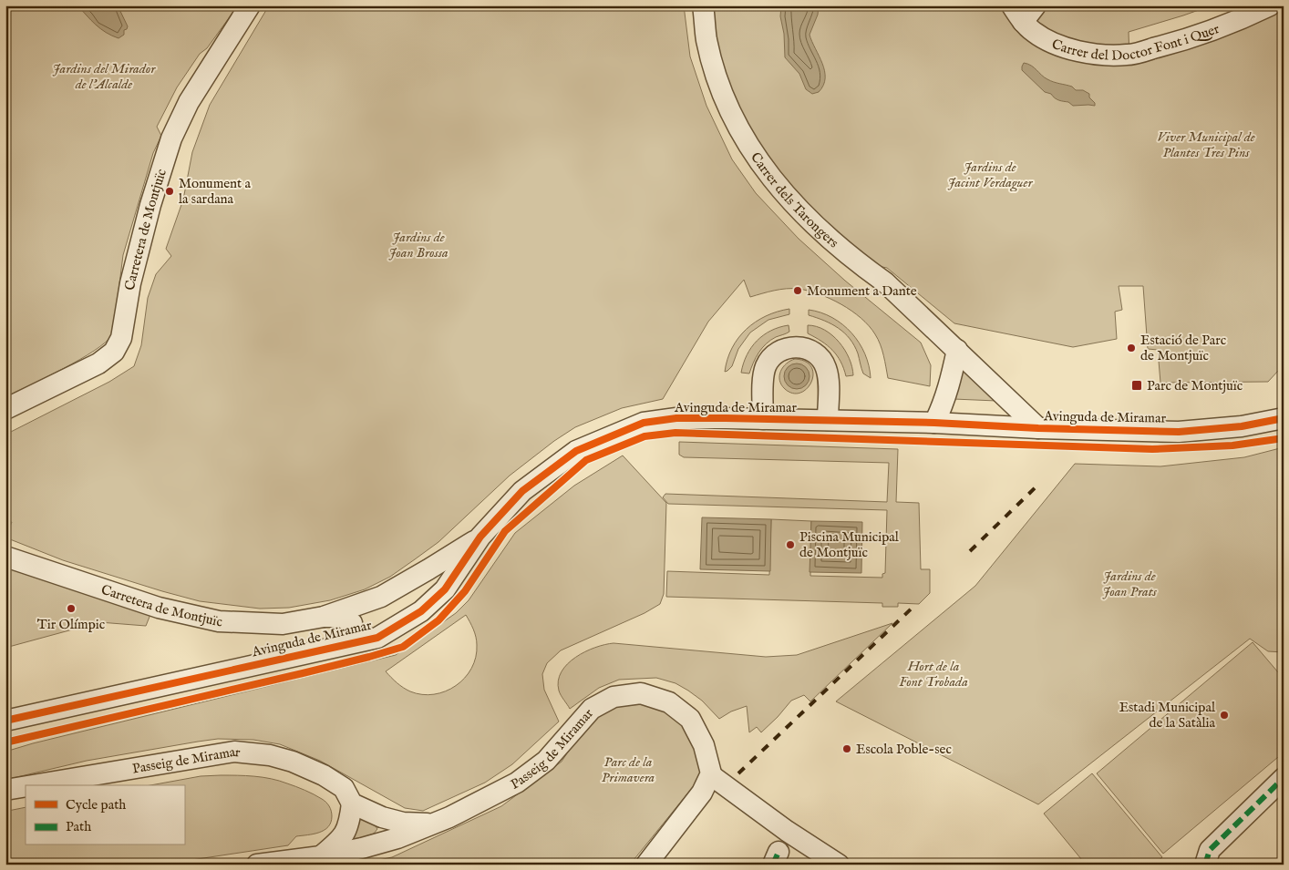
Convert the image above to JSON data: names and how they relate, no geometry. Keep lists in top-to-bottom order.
{
  "streets": {
    "street": [
      "Carrer del Doctor Font i Quer",
      "Carrer dels Tarongers",
      "Carretera de Montjuïc",
      "Avinguda de Miramar",
      "Passeig de Miramar"
    ]
  },
  "crossings": [
    ["Carrer dels Tarongers", "Avinguda de Miramar"]
  ],
  "parks": [
    "Jardins del Mirador de l'Alcalde",
    "Viver Municipal de Plantes Tres Pins",
    "Jardins de Jacint Verdaguer",
    "Jardins de Joan Brossa",
    "Jardins de Joan Prats",
    "Hort de la Font Trobada",
    "Parc de la Primavera"
  ],
  "places": {
    "other": [
      "Monument a la sardana",
      "Monument a Dante",
      "Estació de Parc de Montjuïc",
      "Piscina Municipal de Montjuïc",
      "Tir Olímpic",
      "Estadi Municipal de la Satàlia",
      "Escola Poble-sec"
    ],
    "transit": ["Parc de Montjuïc"]
  },
  "legend": ["Cycle path", "Path"]
}
